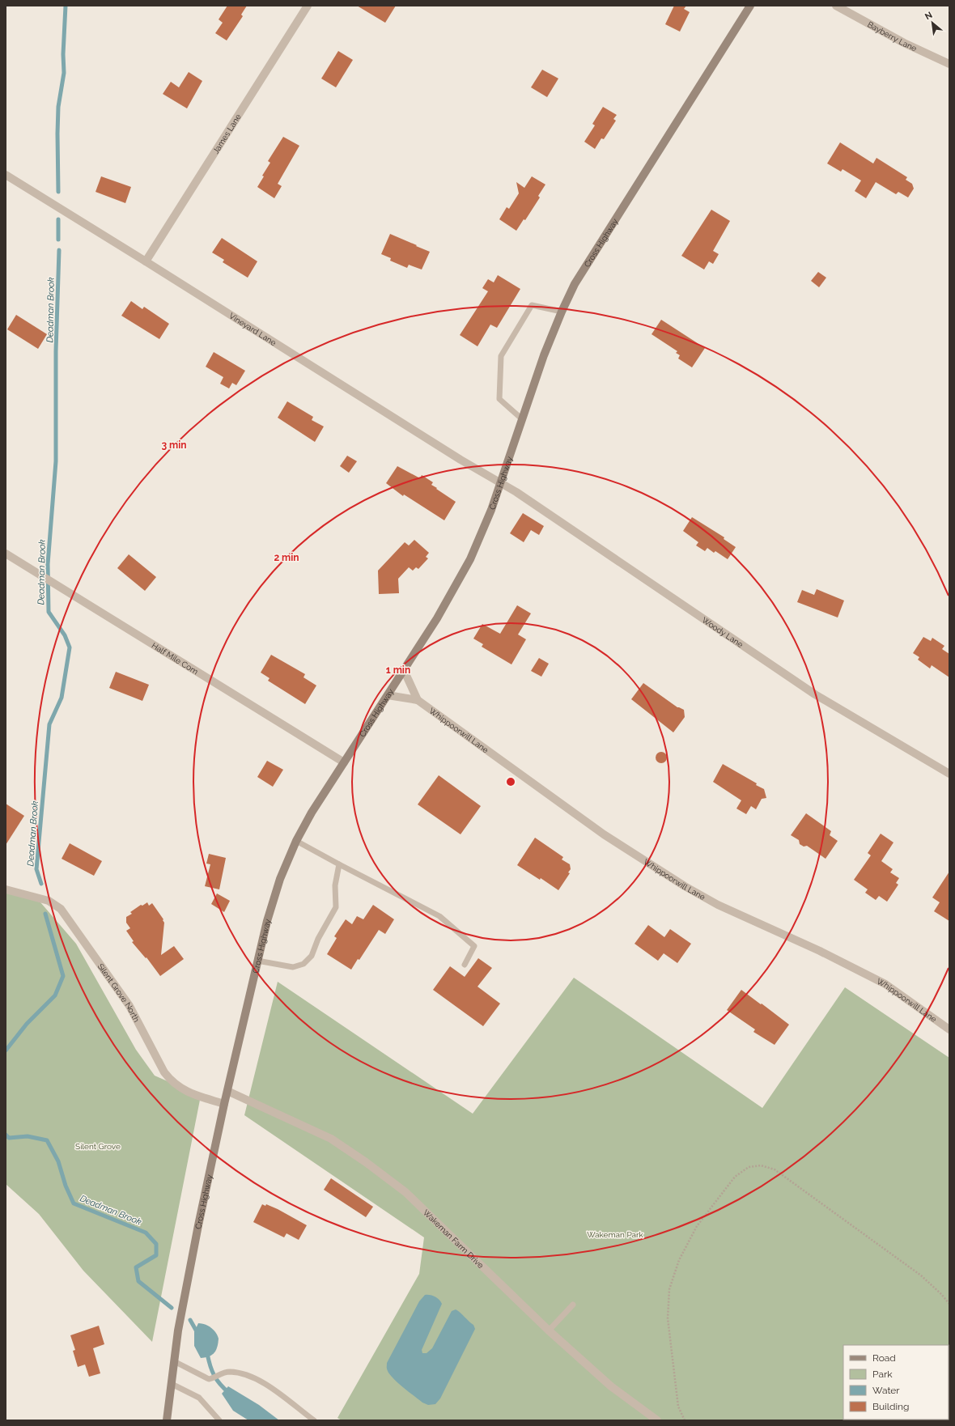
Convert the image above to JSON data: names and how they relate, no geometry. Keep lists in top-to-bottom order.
{
  "streets": {
    "street": [
      "Bayberry Lane",
      "James Lane",
      "Cross Highway",
      "Vineyard Lane",
      "Woody Lane",
      "Half Mile Com",
      "Whippoorwill Lane",
      "Silent Grove North",
      "Wakeman Farm Drive"
    ]
  },
  "crossings": [
    ["James Lane", "Vineyard Lane"],
    ["Cross Highway", "Vineyard Lane"],
    ["Cross Highway", "Woody Lane"],
    ["Cross Highway", "Half Mile Com"],
    ["Cross Highway", "Whippoorwill Lane"],
    ["Cross Highway", "Silent Grove North"],
    ["Cross Highway", "Wakeman Farm Drive"],
    ["Vineyard Lane", "Woody Lane"]
  ],
  "water": ["Deadman Brook"],
  "parks": ["Silent Grove", "Wakeman Park"],
  "legend": [
    "Road",
    "Park",
    "Water",
    "Building"
  ],
  "north": "top left",
  "rings": ["3 min", "2 min", "1 min"]
}
